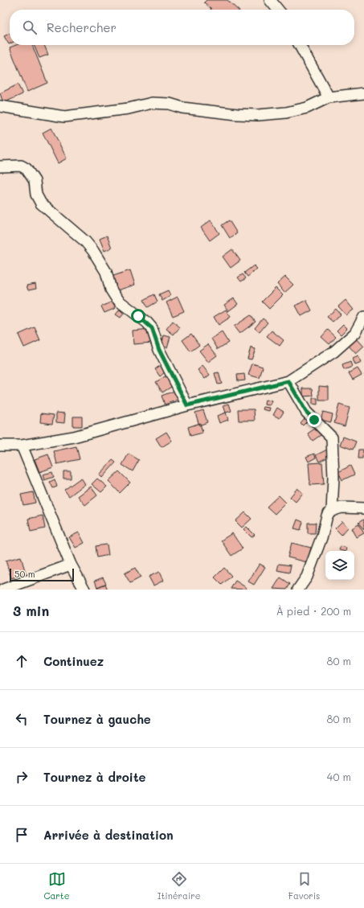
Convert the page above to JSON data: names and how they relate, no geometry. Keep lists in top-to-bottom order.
{
  "scale_bar": "50 m",
  "page": {
    "search": "Rechercher",
    "scale": "50 m",
    "heading": ["3 min", "À pied · 200 m"],
    "list": [
      ["Continuez", "80 m"],
      ["Tournez à gauche", "80 m"],
      ["Tournez à droite", "40 m"],
      "Arrivée à destination"
    ],
    "nav": ["Carte", "Itinéraire", "Favoris"]
  }
}
